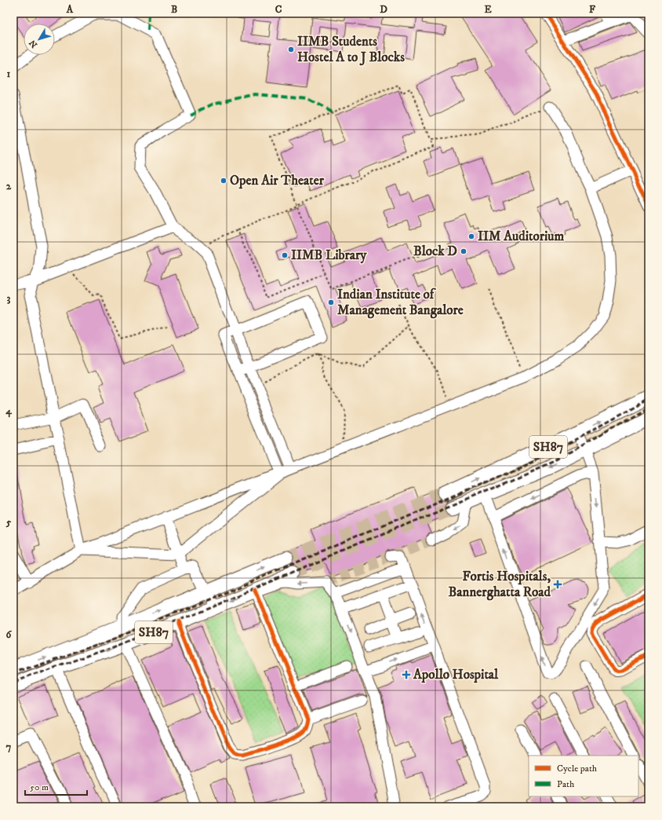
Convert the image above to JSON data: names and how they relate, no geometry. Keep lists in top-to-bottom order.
{
  "streets": {
    "main road": ["SH87"]
  },
  "places": {
    "other": [
      "IIMB Students Hostel A to J Blocks",
      "Open Air Theater",
      "IIM Auditorium",
      "Block D",
      "IIMB Library",
      "Indian Institute of Management Bangalore"
    ],
    "health": ["Fortis Hospitals, Bannerghatta Road", "Apollo Hospital"]
  },
  "legend": ["Cycle path", "Path"],
  "scale_bar": "50 m",
  "north": "bottom left",
  "grid": {
    "columns": [
      "A",
      "B",
      "C",
      "D",
      "E",
      "F"
    ],
    "rows": [
      "1",
      "2",
      "3",
      "4",
      "5",
      "6",
      "7"
    ]
  }
}
